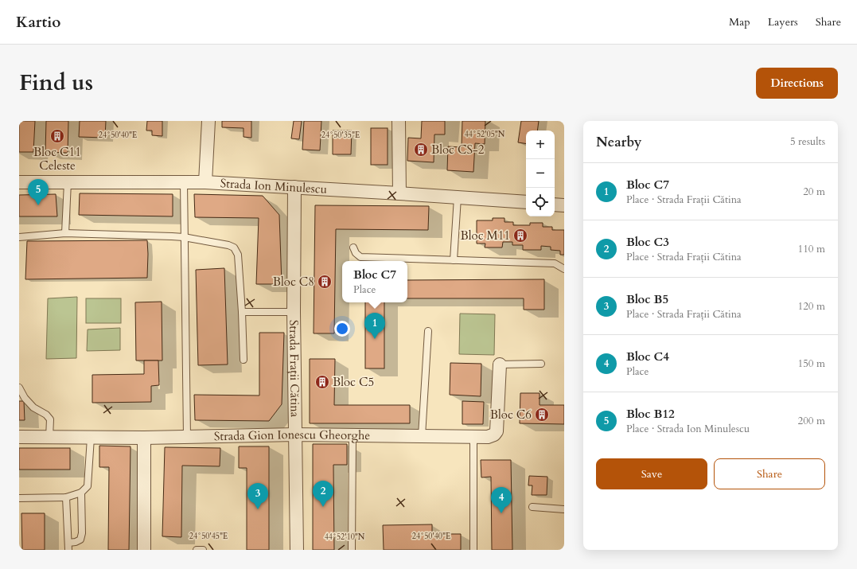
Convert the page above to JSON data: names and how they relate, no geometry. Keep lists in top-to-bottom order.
{
  "streets": {
    "street": ["Strada Ion Minulescu", "Strada Frații Cătina", "Strada Gion Ionescu Gheorghe"]
  },
  "crossings": [
    ["Strada Ion Minulescu", "Strada Frații Cătina"],
    ["Strada Frații Cătina", "Strada Gion Ionescu Gheorghe"]
  ],
  "places": {
    "building": [
      "Bloc C11 Celeste",
      "Bloc CS-2",
      "Bloc M11",
      "Bloc C8",
      "Bloc C5",
      "Bloc C6"
    ]
  },
  "page": {
    "header": "Kartio",
    "nav": ["Map", "Layers", "Share"],
    "title": "Find us",
    "buttons": [
      "Directions",
      ["Save", "Share"]
    ],
    "heading": ["Nearby", "5 results"],
    "map_buttons": ["+", "−"],
    "list": [
      {
        "mark": "1",
        "name": "Bloc C7",
        "note": "Place · Strada Frații Cătina",
        "value": "20 m"
      },
      {
        "mark": "2",
        "name": "Bloc C3",
        "note": "Place · Strada Frații Cătina",
        "value": "110 m"
      },
      {
        "mark": "3",
        "name": "Bloc B5",
        "note": "Place · Strada Frații Cătina",
        "value": "120 m"
      },
      {
        "mark": "4",
        "name": "Bloc C4",
        "note": "Place",
        "value": "150 m"
      },
      {
        "mark": "5",
        "name": "Bloc B12",
        "note": "Place · Strada Ion Minulescu",
        "value": "200 m"
      }
    ],
    "pins": [
      "5",
      "1",
      "2",
      "3",
      "4"
    ],
    "popup": ["Bloc C7", "Place"]
  },
  "coordinates": [
    "44°52'05\"N",
    "24°50'35\"E",
    "24°50'40\"E",
    "24°50'45\"E",
    "44°52'10\"N"
  ]
}
